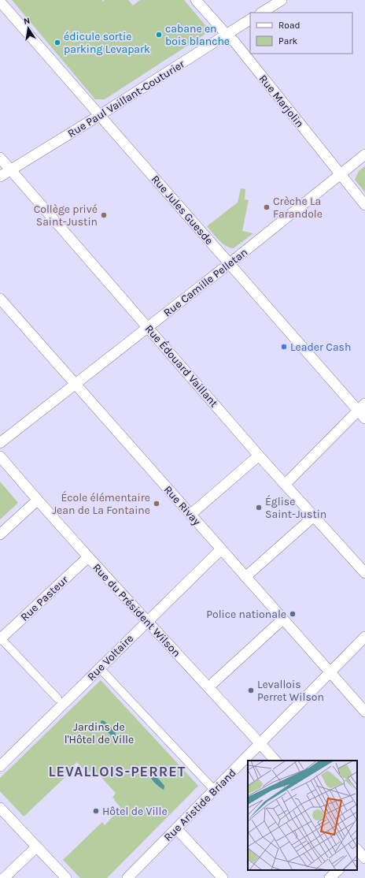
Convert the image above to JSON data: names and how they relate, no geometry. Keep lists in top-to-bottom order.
{
  "streets": {
    "street": [
      "Rue Paul Vaillant-Couturier",
      "Rue Marjolin",
      "Rue Jules Guesde",
      "Rue Camille Pelletan",
      "Rue Édouard Vaillant",
      "Rue Rivay",
      "Rue Pasteur",
      "Rue du Président Wilson",
      "Rue Voltaire",
      "Rue Aristide Briand"
    ]
  },
  "crossings": [
    ["Rue Paul Vaillant-Couturier", "Rue Marjolin"],
    ["Rue Paul Vaillant-Couturier", "Rue Jules Guesde"],
    ["Rue Paul Vaillant-Couturier", "Rue Édouard Vaillant"],
    ["Rue Marjolin", "Rue Camille Pelletan"],
    ["Rue Jules Guesde", "Rue Camille Pelletan"],
    ["Rue Camille Pelletan", "Rue Édouard Vaillant"],
    ["Rue Camille Pelletan", "Rue Rivay"],
    ["Rue Rivay", "Rue Voltaire"],
    ["Rue Rivay", "Rue Aristide Briand"],
    ["Rue Pasteur", "Rue du Président Wilson"],
    ["Rue du Président Wilson", "Rue Voltaire"],
    ["Rue du Président Wilson", "Rue Aristide Briand"]
  ],
  "districts": ["LEVALLOIS-PERRET"],
  "parks": ["Jardins de l'Hôtel de Ville"],
  "places": [
    "cabane en bois blanche",
    "édicule sortie parking Levapark",
    "Crèche La Farandole",
    "Collège privé Saint-Justin",
    "Leader Cash",
    "École élémentaire Jean de La Fontaine",
    "Église Saint-Justin",
    "Police nationale",
    "Levallois Perret Wilson",
    "Hôtel de Ville"
  ],
  "legend": ["Road", "Park"],
  "north": "top"
}
